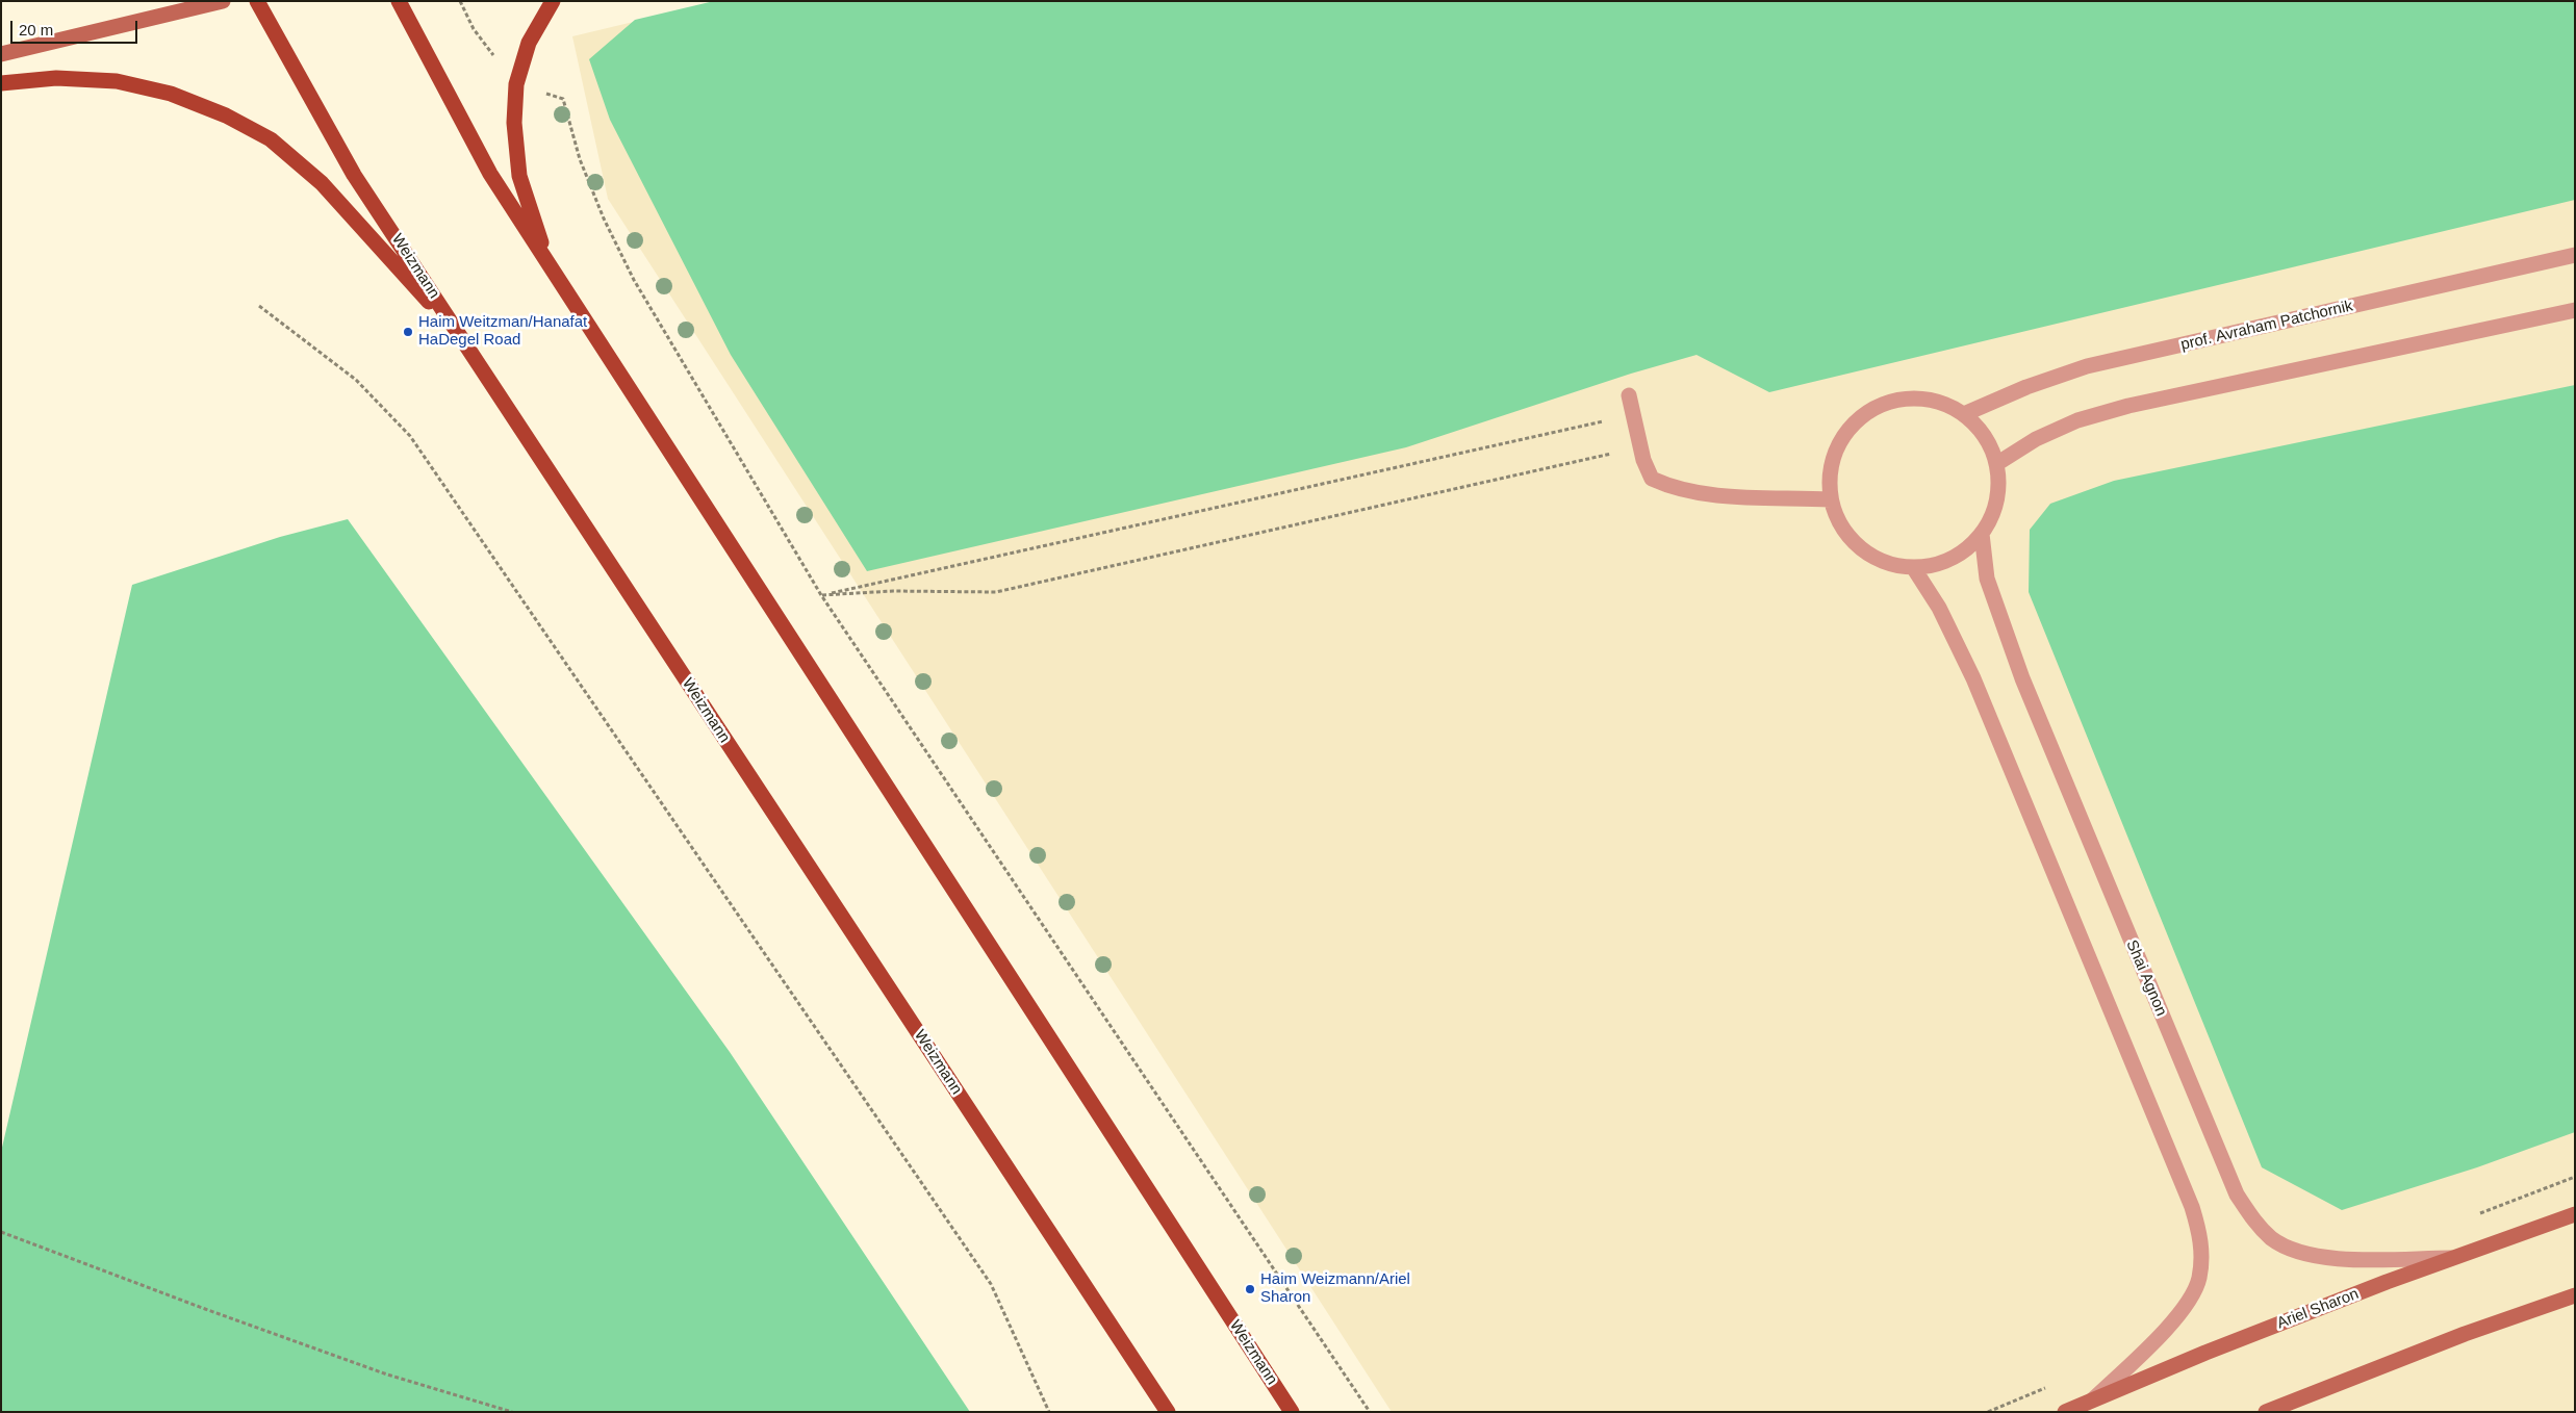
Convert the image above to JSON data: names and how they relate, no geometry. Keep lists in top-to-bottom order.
{
  "streets": {
    "main road": ["Weizmann"],
    "street": ["prof. Avraham Patchornik", "Shai Agnon", "Ariel Sharon"]
  },
  "crossings": [
    ["prof. Avraham Patchornik", "Shai Agnon"],
    ["Shai Agnon", "Ariel Sharon"]
  ],
  "places": ["Haim Weitzman/Hanafat HaDegel Road", "Haim Weizmann/Ariel Sharon"],
  "scale_bar": "20 m"
}
